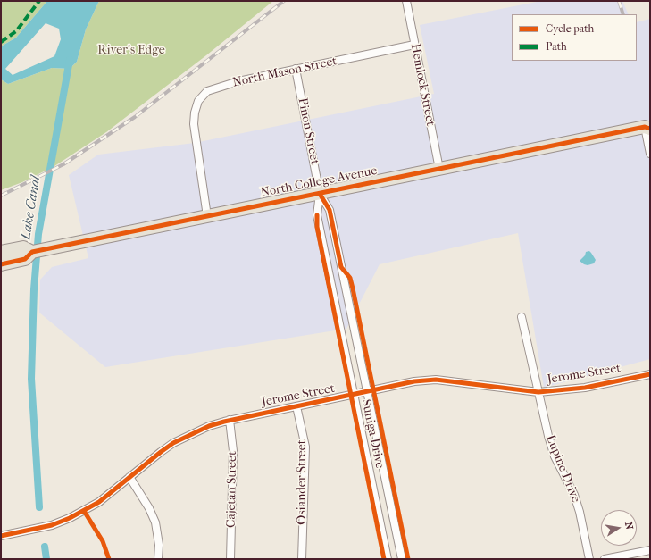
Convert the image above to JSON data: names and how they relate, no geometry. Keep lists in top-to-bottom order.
{
  "streets": {
    "highway": ["North College Avenue"],
    "street": [
      "North Mason Street",
      "Hemlock Street",
      "Pinon Street",
      "Jerome Street",
      "Suniga Drive",
      "Lupine Drive",
      "Osiander Street",
      "Cajetan Street"
    ]
  },
  "crossings": [
    ["North Mason Street", "Hemlock Street"],
    ["North Mason Street", "Pinon Street"],
    ["North Mason Street", "North College Avenue"],
    ["Hemlock Street", "North College Avenue"],
    ["Pinon Street", "North College Avenue"],
    ["Pinon Street", "Suniga Drive"],
    ["North College Avenue", "Suniga Drive"],
    ["Jerome Street", "Suniga Drive"],
    ["Jerome Street", "Lupine Drive"],
    ["Jerome Street", "Osiander Street"],
    ["Jerome Street", "Cajetan Street"]
  ],
  "water": ["Lake Canal"],
  "parks": ["River's Edge"],
  "legend": ["Cycle path", "Path"],
  "north": "right"
}
